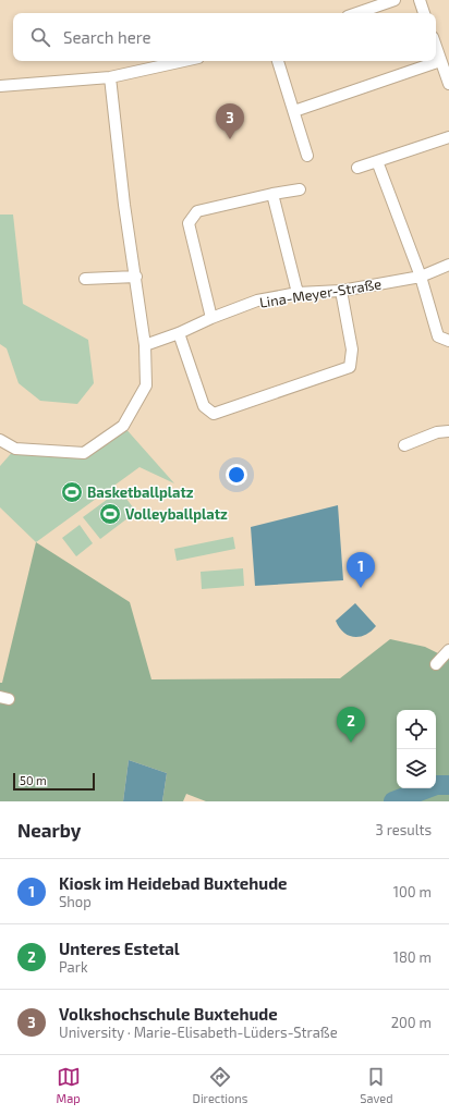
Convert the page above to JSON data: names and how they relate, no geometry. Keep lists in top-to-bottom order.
{
  "streets": {
    "street": ["Lina-Meyer-Straße"]
  },
  "places": {
    "sports": ["Basketballplatz", "Volleyballplatz"]
  },
  "scale_bar": "50 m",
  "page": {
    "search": "Search here",
    "pins": ["3", "1", "2"],
    "scale": "50 m",
    "heading": ["Nearby", "3 results"],
    "list": [
      {
        "mark": "1",
        "name": "Kiosk im Heidebad Buxtehude",
        "note": "Shop",
        "value": "100 m"
      },
      {
        "mark": "2",
        "name": "Unteres Estetal",
        "note": "Park",
        "value": "180 m"
      },
      {
        "mark": "3",
        "name": "Volkshochschule Buxtehude",
        "note": "University · Marie-Elisabeth-Lüders-Straße",
        "value": "200 m"
      }
    ],
    "nav": ["Map", "Directions", "Saved"]
  }
}
